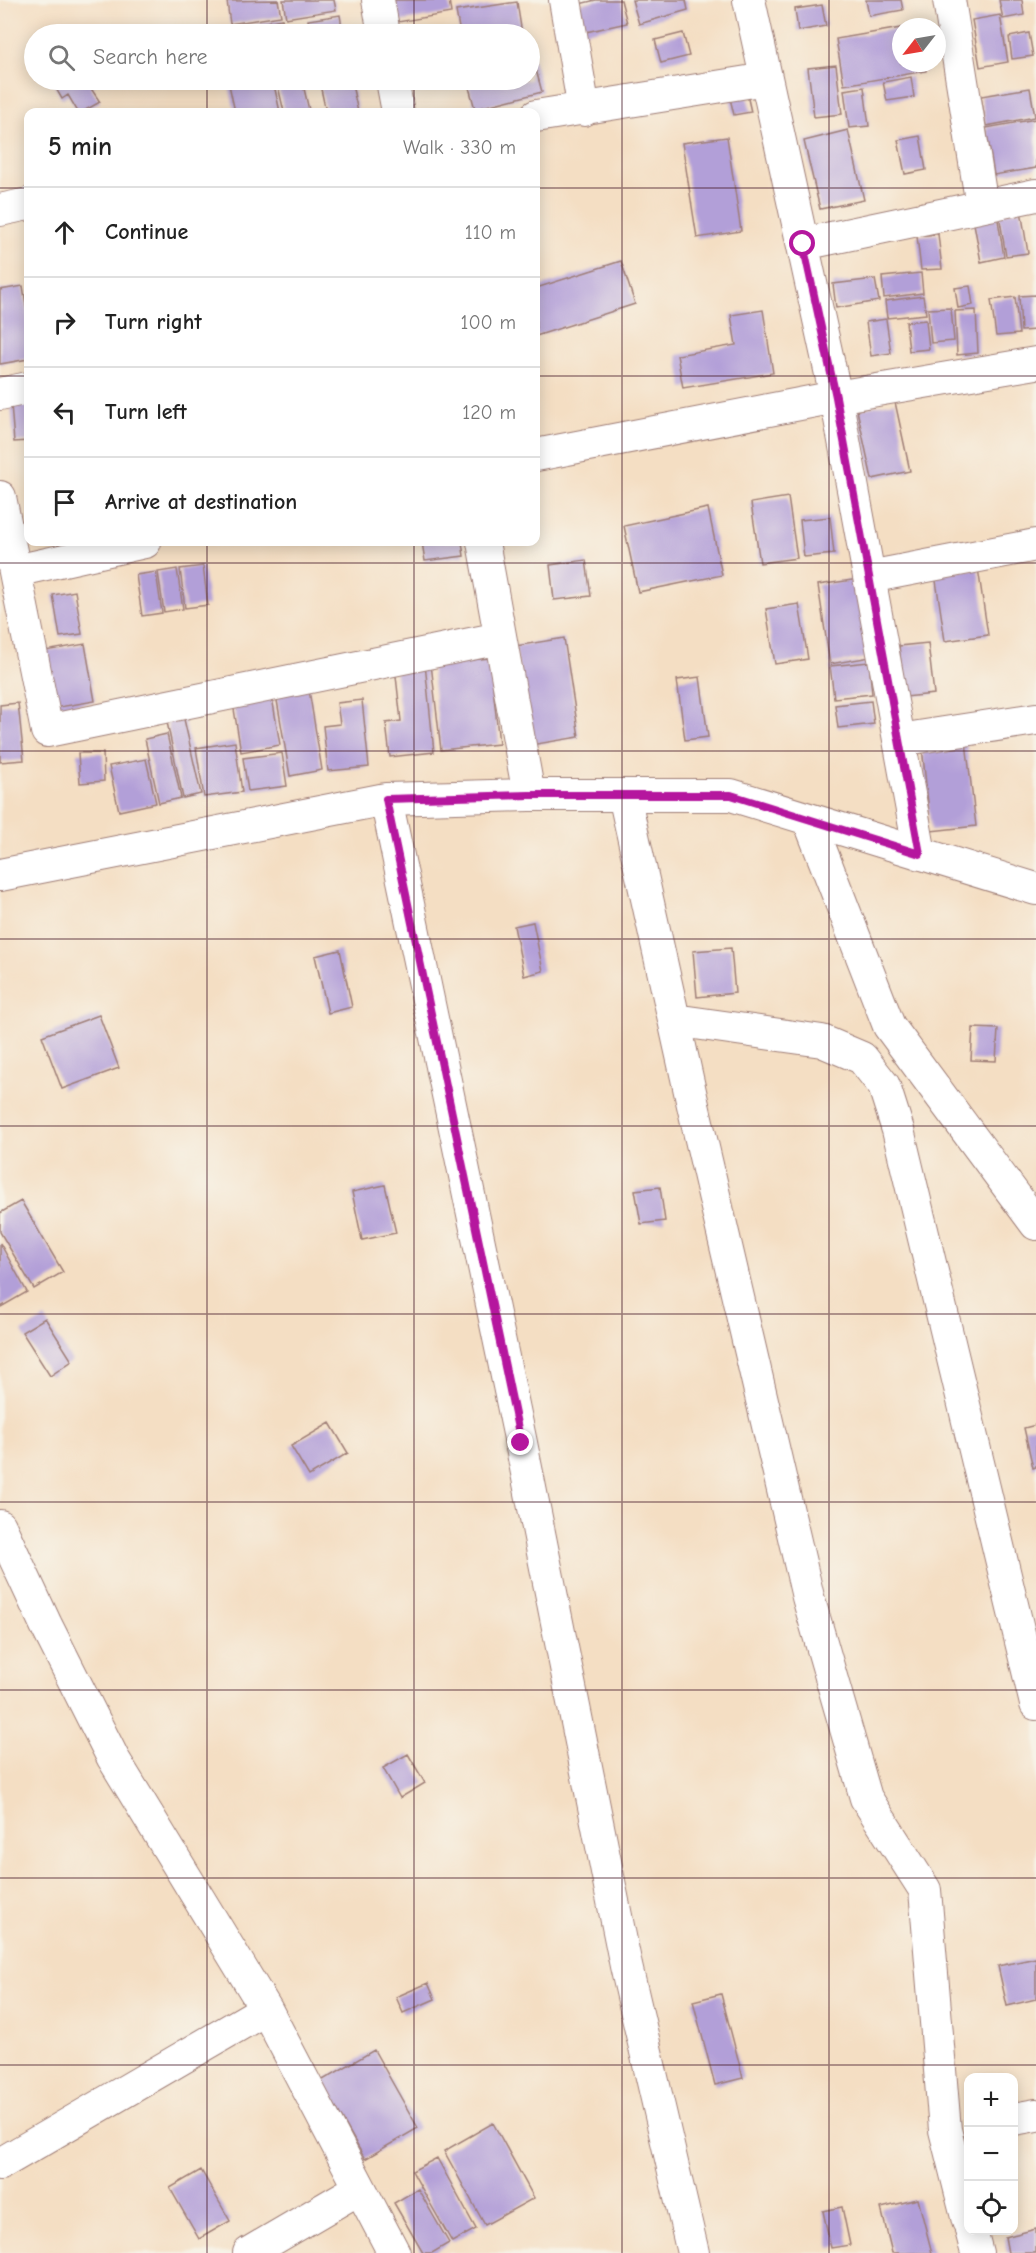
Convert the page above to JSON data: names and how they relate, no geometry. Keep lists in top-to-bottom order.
{
  "north": "bottom left",
  "page": {
    "search": "Search here",
    "heading": ["5 min", "Walk · 330 m"],
    "list": [
      ["Continue", "110 m"],
      ["Turn right", "100 m"],
      ["Turn left", "120 m"],
      "Arrive at destination"
    ],
    "map_buttons": ["+", "−"]
  }
}
